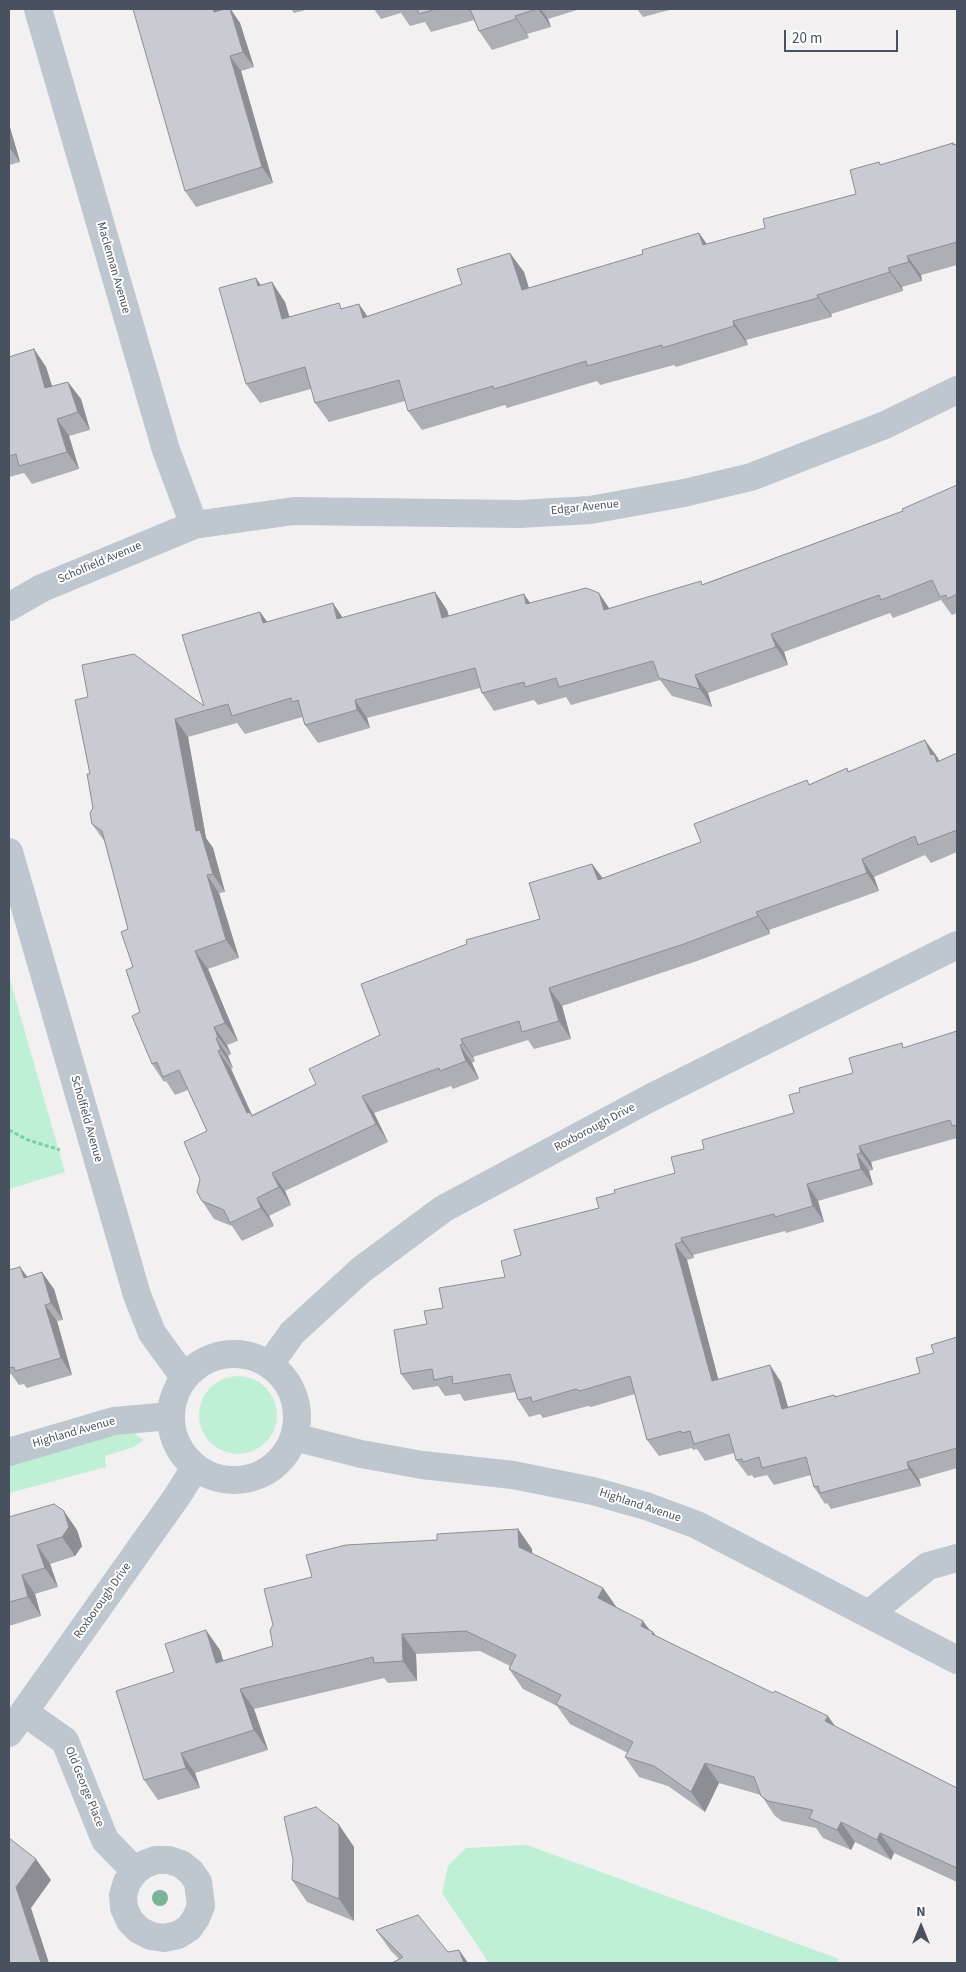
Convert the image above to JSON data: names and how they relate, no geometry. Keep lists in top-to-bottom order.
{
  "streets": {
    "street": [
      "Maclennan Avenue",
      "Edgar Avenue",
      "Scholfield Avenue",
      "Roxborough Drive",
      "Highland Avenue",
      "Old George Place"
    ]
  },
  "crossings": [
    ["Maclennan Avenue", "Edgar Avenue"],
    ["Maclennan Avenue", "Scholfield Avenue"],
    ["Edgar Avenue", "Scholfield Avenue"],
    ["Scholfield Avenue", "Roxborough Drive"],
    ["Scholfield Avenue", "Highland Avenue"],
    ["Roxborough Drive", "Highland Avenue"],
    ["Roxborough Drive", "Old George Place"]
  ],
  "scale_bar": "20 m",
  "north": "top"
}
